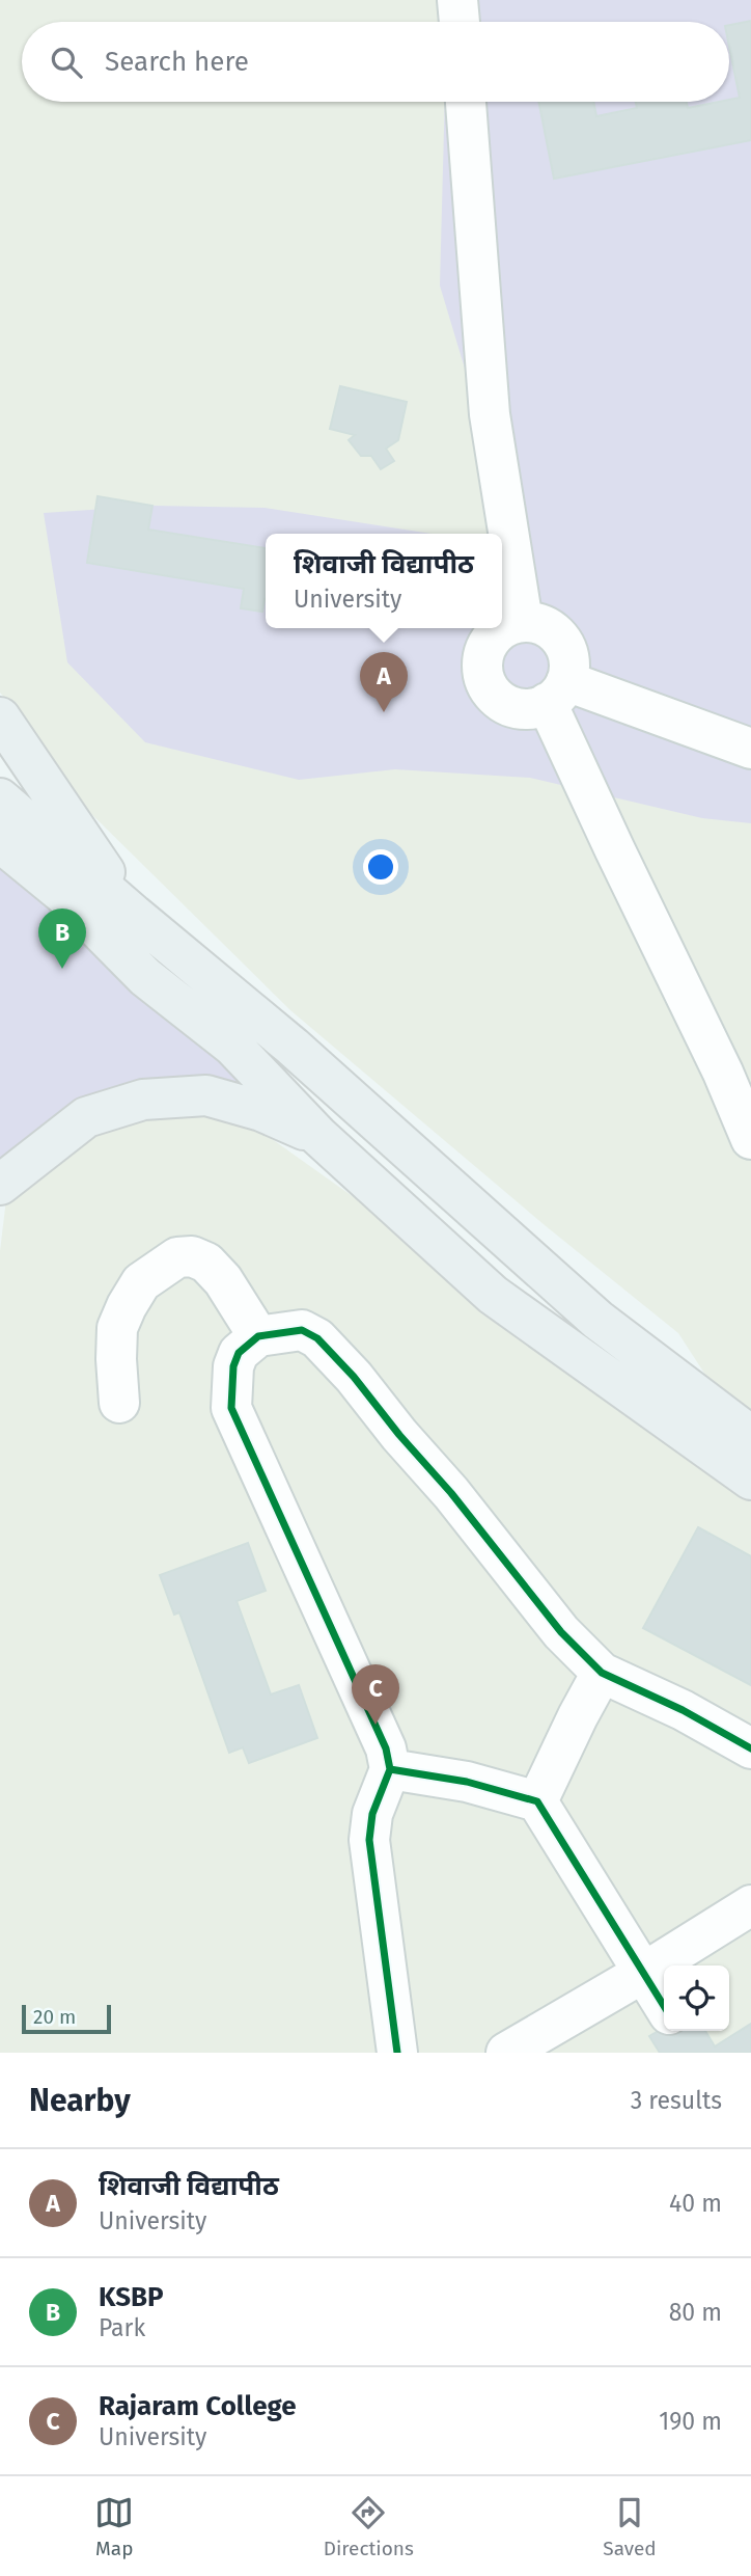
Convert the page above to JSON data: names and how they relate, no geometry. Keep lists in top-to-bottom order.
{
  "scale_bar": "20 m",
  "page": {
    "search": "Search here",
    "popup": ["शिवाजी विद्यापीठ", "University"],
    "pins": ["A", "B", "C"],
    "scale": "20 m",
    "heading": ["Nearby", "3 results"],
    "list": [
      {
        "mark": "A",
        "name": "शिवाजी विद्यापीठ",
        "note": "University",
        "value": "40 m"
      },
      {
        "mark": "B",
        "name": "KSBP",
        "note": "Park",
        "value": "80 m"
      },
      {
        "mark": "C",
        "name": "Rajaram College",
        "note": "University",
        "value": "190 m"
      }
    ],
    "nav": ["Map", "Directions", "Saved"]
  }
}
